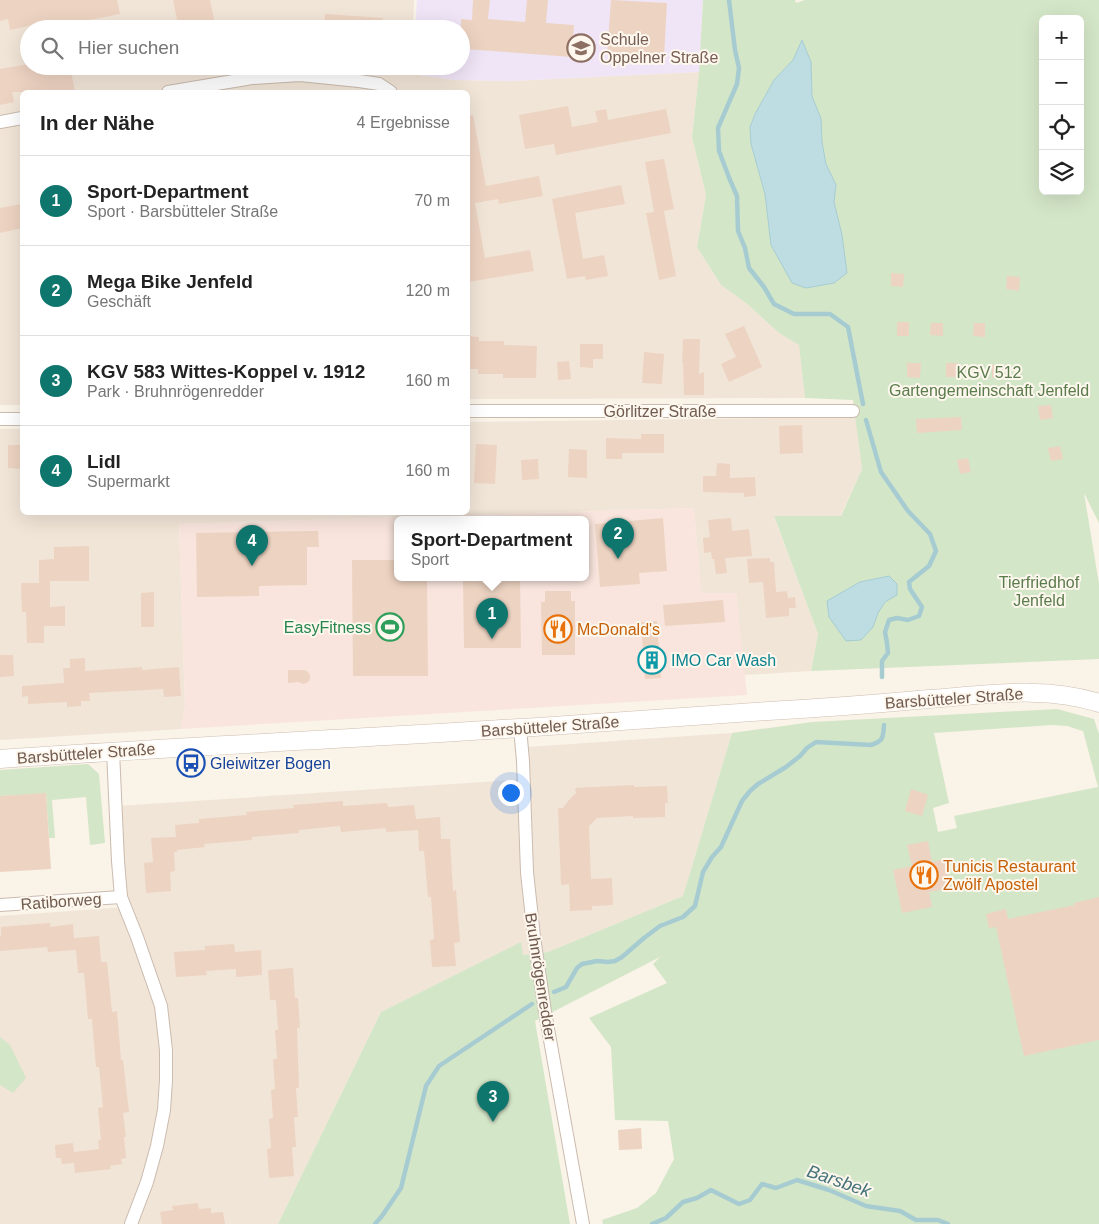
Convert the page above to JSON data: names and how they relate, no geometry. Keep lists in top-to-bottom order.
{
  "streets": {
    "main road": ["Barsbütteler Straße"],
    "street": ["Görlitzer Straße", "Ratiborweg", "Bruhnrögenredder"]
  },
  "crossings": [
    ["Barsbütteler Straße", "Bruhnrögenredder"]
  ],
  "water": ["Barsbek"],
  "parks": ["KGV 512 Gartengemeinschaft Jenfeld", "Tierfriedhof Jenfeld"],
  "places": {
    "school or university": ["Schule Oppelner Straße"],
    "sports": ["EasyFitness"],
    "restaurant": ["McDonald's", "Tunicis Restaurant Zwölf Apostel"],
    "building": ["IMO Car Wash"],
    "bus stop": ["Gleiwitzer Bogen"]
  },
  "page": {
    "map_buttons": ["+", "−"],
    "search": "Hier suchen",
    "heading": ["In der Nähe", "4 Ergebnisse"],
    "list": [
      {
        "mark": "1",
        "name": "Sport-Department",
        "note": "Sport · Barsbütteler Straße",
        "value": "70 m"
      },
      {
        "mark": "2",
        "name": "Mega Bike Jenfeld",
        "note": "Geschäft",
        "value": "120 m"
      },
      {
        "mark": "3",
        "name": "KGV 583 Wittes-Koppel v. 1912",
        "note": "Park · Bruhnrögenredder",
        "value": "160 m"
      },
      {
        "mark": "4",
        "name": "Lidl",
        "note": "Supermarkt",
        "value": "160 m"
      }
    ],
    "popup": ["Sport-Department", "Sport"],
    "pins": [
      "2",
      "4",
      "1",
      "3"
    ]
  }
}
